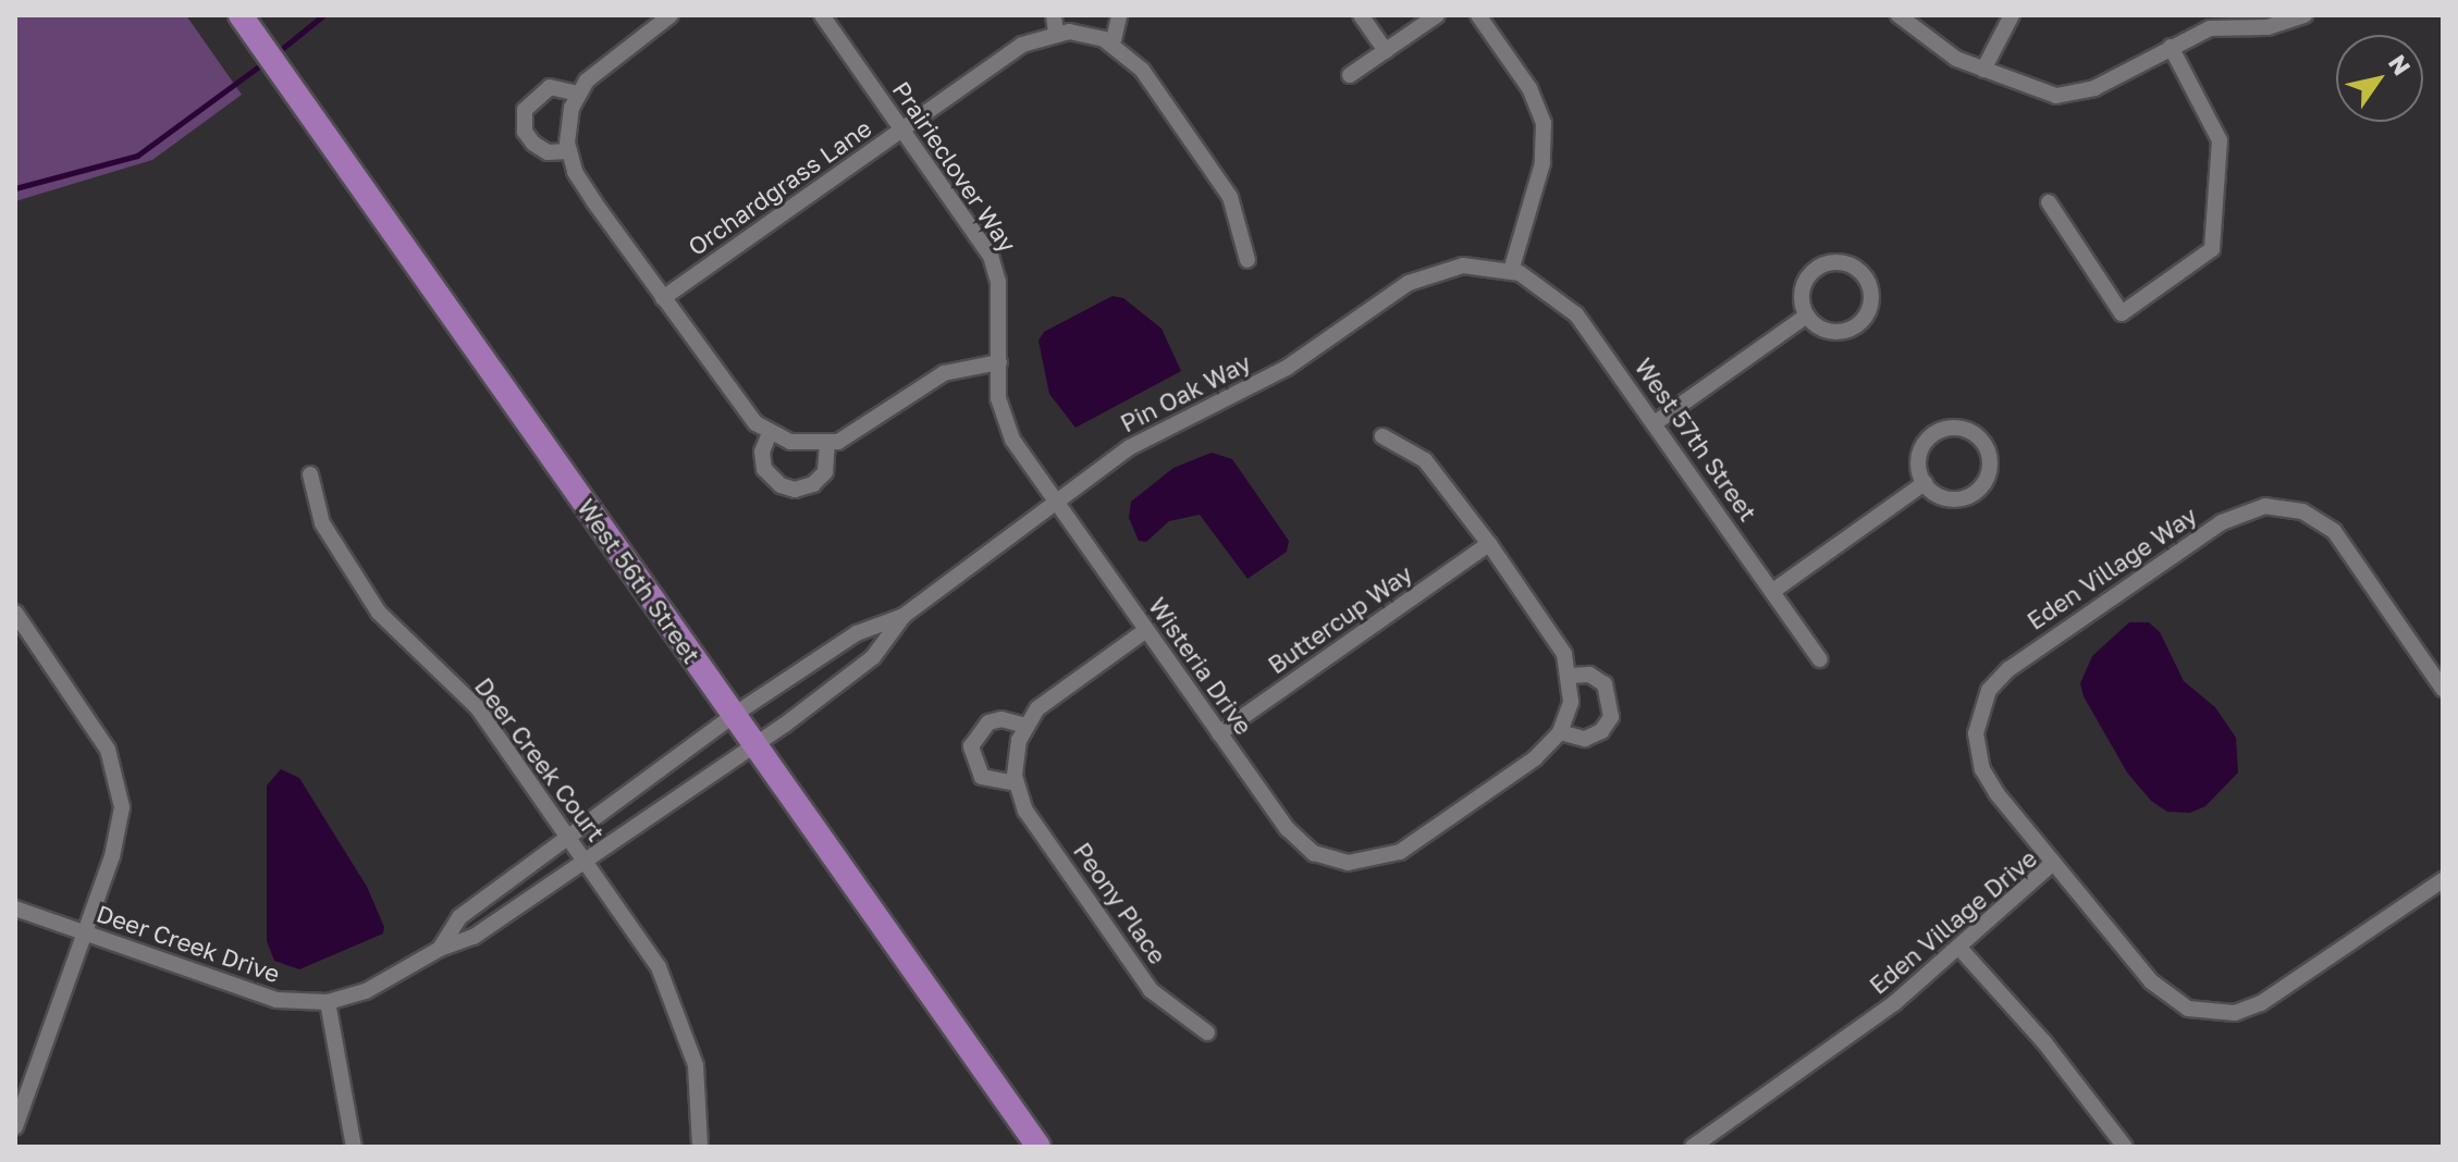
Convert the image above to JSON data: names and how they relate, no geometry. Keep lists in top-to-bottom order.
{
  "streets": {
    "main road": ["West 56th Street"],
    "street": [
      "Prairieclover Way",
      "Orchardgrass Lane",
      "Pin Oak Way",
      "West 57th Street",
      "Eden Village Way",
      "Buttercup Way",
      "Wisteria Drive",
      "Deer Creek Court",
      "Peony Place",
      "Eden Village Drive",
      "Deer Creek Drive"
    ]
  },
  "crossings": [
    ["Prairieclover Way", "Orchardgrass Lane"],
    ["Prairieclover Way", "Pin Oak Way"],
    ["Prairieclover Way", "Wisteria Drive"],
    ["Pin Oak Way", "West 57th Street"],
    ["Pin Oak Way", "West 56th Street"],
    ["Pin Oak Way", "Wisteria Drive"],
    ["Pin Oak Way", "Deer Creek Drive"],
    ["Eden Village Way", "Eden Village Drive"],
    ["West 56th Street", "Deer Creek Drive"],
    ["Buttercup Way", "Wisteria Drive"],
    ["Wisteria Drive", "Peony Place"],
    ["Deer Creek Court", "Deer Creek Drive"]
  ],
  "north": "top right"
}
